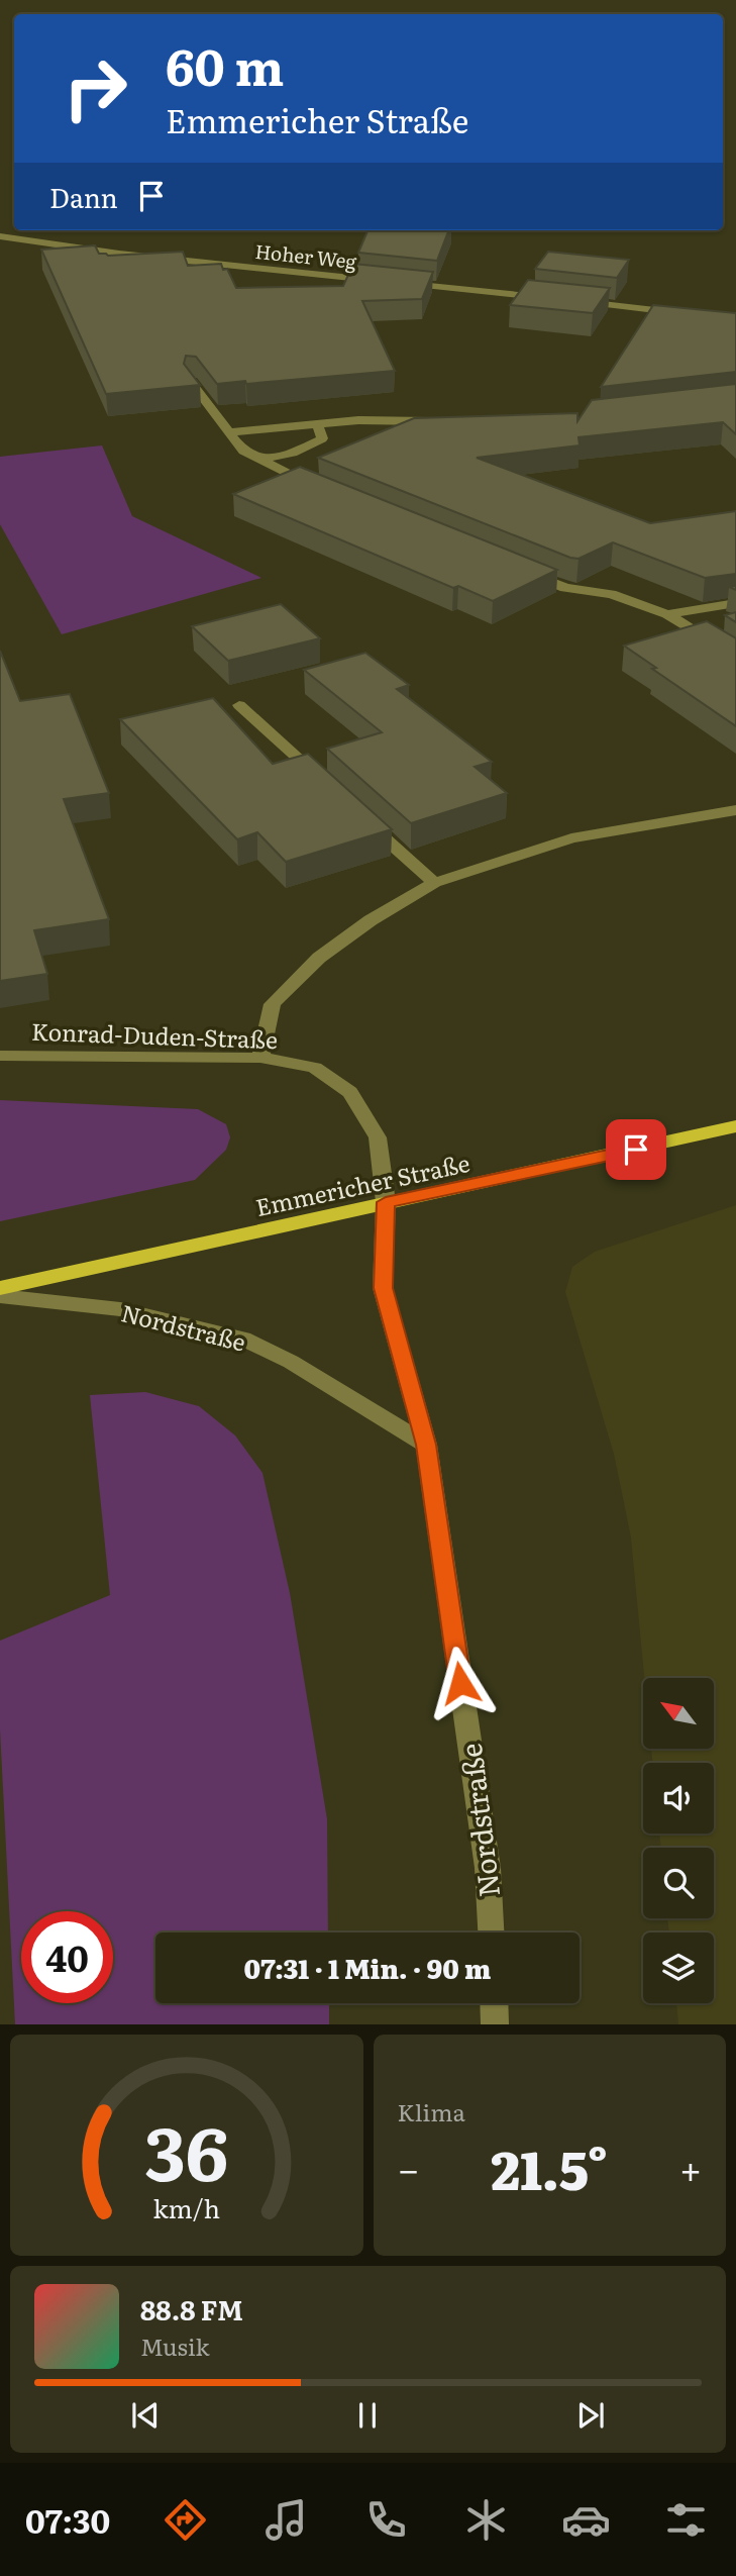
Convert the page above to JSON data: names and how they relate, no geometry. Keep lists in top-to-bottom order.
{
  "streets": {
    "main road": ["Emmericher Straße"],
    "street": ["Hoher Weg", "Konrad-Duden-Straße", "Nordstraße"]
  },
  "crossings": [
    ["Konrad-Duden-Straße", "Emmericher Straße"],
    ["Konrad-Duden-Straße", "Nordstraße"],
    ["Emmericher Straße", "Nordstraße"]
  ],
  "north": "top left",
  "page": {
    "turn": ["60 m", "Emmericher Straße"],
    "then": "Dann",
    "limit": "40",
    "trip": "07:31 · 1 Min. · 90 m",
    "tile": "Klima",
    "heat": ["−", "21.5°", "+"],
    "song": ["88.8 FM", "Musik"],
    "tabs": "07:30",
    "gauge": ["36", "km/h"]
  }
}
